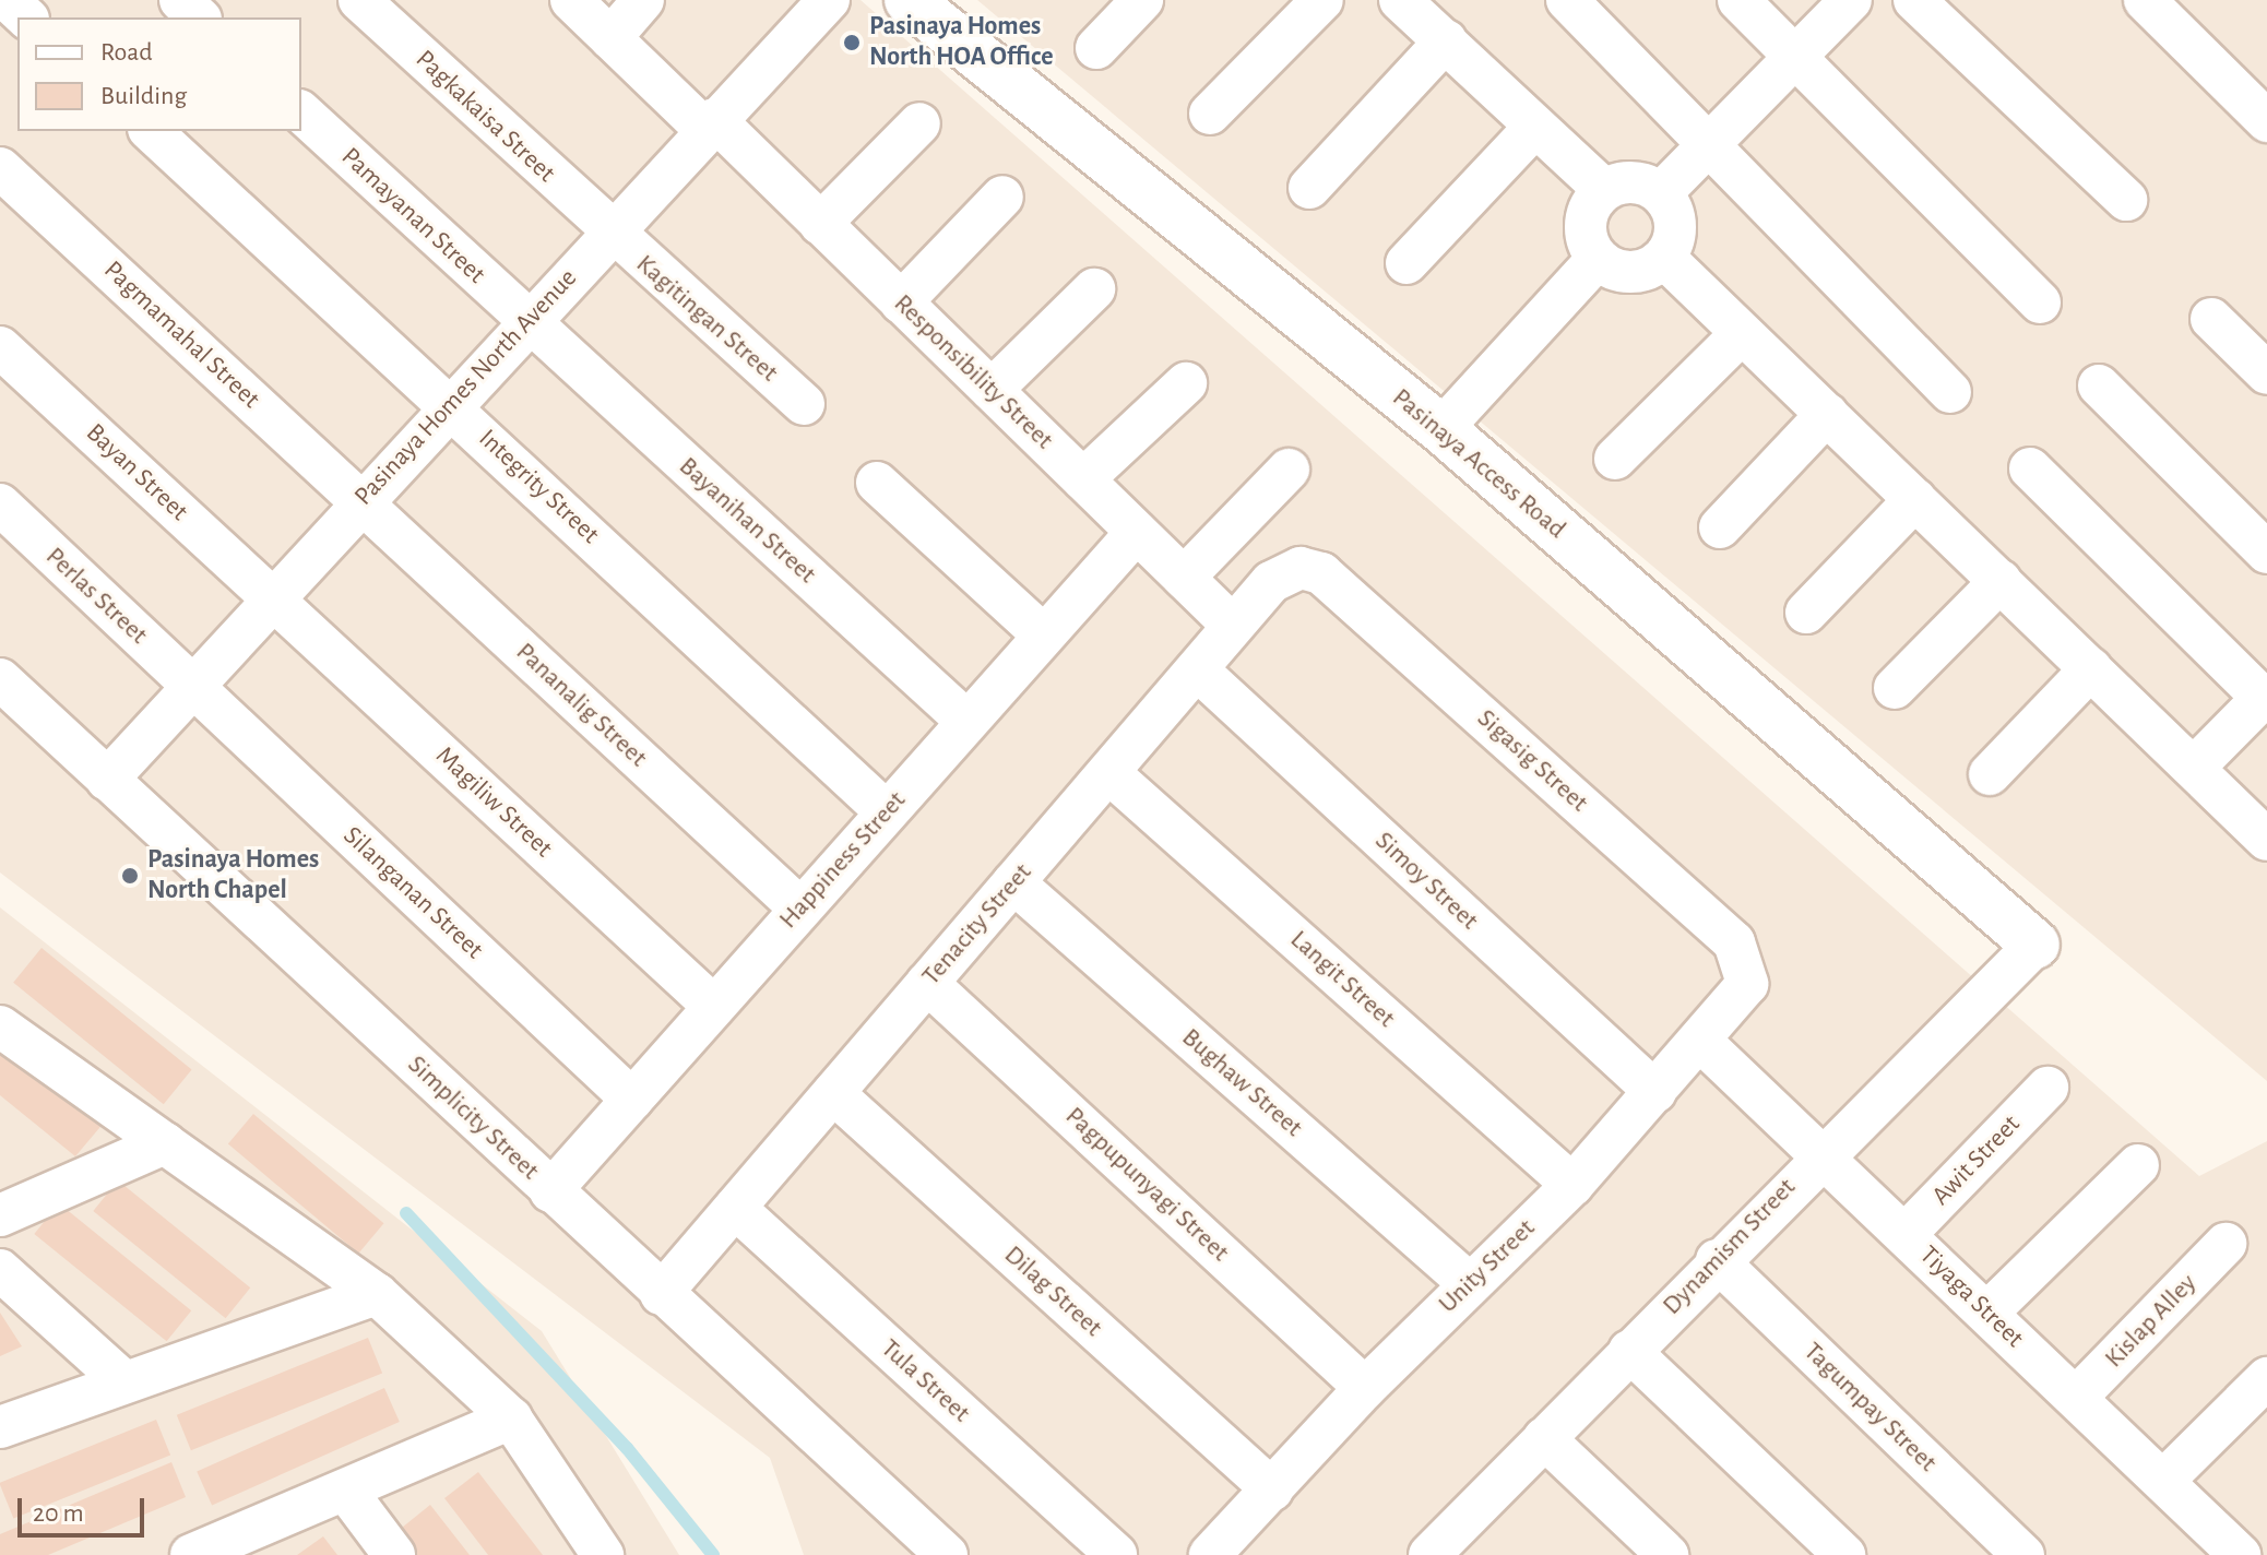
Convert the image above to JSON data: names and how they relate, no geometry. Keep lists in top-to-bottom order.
{
  "streets": {
    "street": [
      "Pagkakaisa Street",
      "Pamayanan Street",
      "Kagitingan Street",
      "Pagmamahal Street",
      "Responsibility Street",
      "Pasinaya Homes North Avenue",
      "Pasinaya Access Road",
      "Bayan Street",
      "Integrity Street",
      "Bayanihan Street",
      "Perlas Street",
      "Pananalig Street",
      "Sigasig Street",
      "Magiliw Street",
      "Happiness Street",
      "Simoy Street",
      "Silanganan Street",
      "Tenacity Street",
      "Langit Street",
      "Bughaw Street",
      "Simplicity Street",
      "Awit Street",
      "Pagpupunyagi Street",
      "Dynamism Street",
      "Unity Street",
      "Dilag Street",
      "Tiyaga Street",
      "Kislap Alley",
      "Tula Street",
      "Tagumpay Street"
    ]
  },
  "crossings": [
    ["Pagkakaisa Street", "Kagitingan Street"],
    ["Pagkakaisa Street", "Pasinaya Homes North Avenue"],
    ["Pamayanan Street", "Pasinaya Homes North Avenue"],
    ["Pamayanan Street", "Bayanihan Street"],
    ["Kagitingan Street", "Pasinaya Homes North Avenue"],
    ["Pagmamahal Street", "Pasinaya Homes North Avenue"],
    ["Pagmamahal Street", "Pananalig Street"],
    ["Responsibility Street", "Pasinaya Homes North Avenue"],
    ["Responsibility Street", "Happiness Street"],
    ["Responsibility Street", "Tenacity Street"],
    ["Pasinaya Homes North Avenue", "Bayan Street"],
    ["Pasinaya Homes North Avenue", "Integrity Street"],
    ["Pasinaya Homes North Avenue", "Bayanihan Street"],
    ["Pasinaya Homes North Avenue", "Perlas Street"],
    ["Pasinaya Homes North Avenue", "Pananalig Street"],
    ["Pasinaya Homes North Avenue", "Magiliw Street"],
    ["Pasinaya Homes North Avenue", "Silanganan Street"],
    ["Pasinaya Homes North Avenue", "Simplicity Street"],
    ["Pasinaya Access Road", "Dynamism Street"],
    ["Bayan Street", "Magiliw Street"],
    ["Integrity Street", "Happiness Street"],
    ["Bayanihan Street", "Happiness Street"],
    ["Perlas Street", "Silanganan Street"],
    ["Pananalig Street", "Happiness Street"],
    ["Sigasig Street", "Tenacity Street"],
    ["Sigasig Street", "Unity Street"],
    ["Magiliw Street", "Happiness Street"],
    ["Happiness Street", "Silanganan Street"],
    ["Happiness Street", "Simplicity Street"],
    ["Simoy Street", "Tenacity Street"],
    ["Simoy Street", "Unity Street"],
    ["Tenacity Street", "Langit Street"],
    ["Tenacity Street", "Bughaw Street"],
    ["Tenacity Street", "Simplicity Street"],
    ["Tenacity Street", "Pagpupunyagi Street"],
    ["Tenacity Street", "Dilag Street"],
    ["Tenacity Street", "Tula Street"],
    ["Langit Street", "Unity Street"],
    ["Bughaw Street", "Unity Street"],
    ["Awit Street", "Tiyaga Street"],
    ["Pagpupunyagi Street", "Unity Street"],
    ["Dynamism Street", "Tiyaga Street"],
    ["Dynamism Street", "Tagumpay Street"],
    ["Unity Street", "Dilag Street"],
    ["Unity Street", "Tiyaga Street"],
    ["Tiyaga Street", "Kislap Alley"]
  ],
  "places": ["Pasinaya Homes North HOA Office", "Pasinaya Homes North Chapel"],
  "legend": ["Road", "Building"],
  "scale_bar": "20 m"
}
